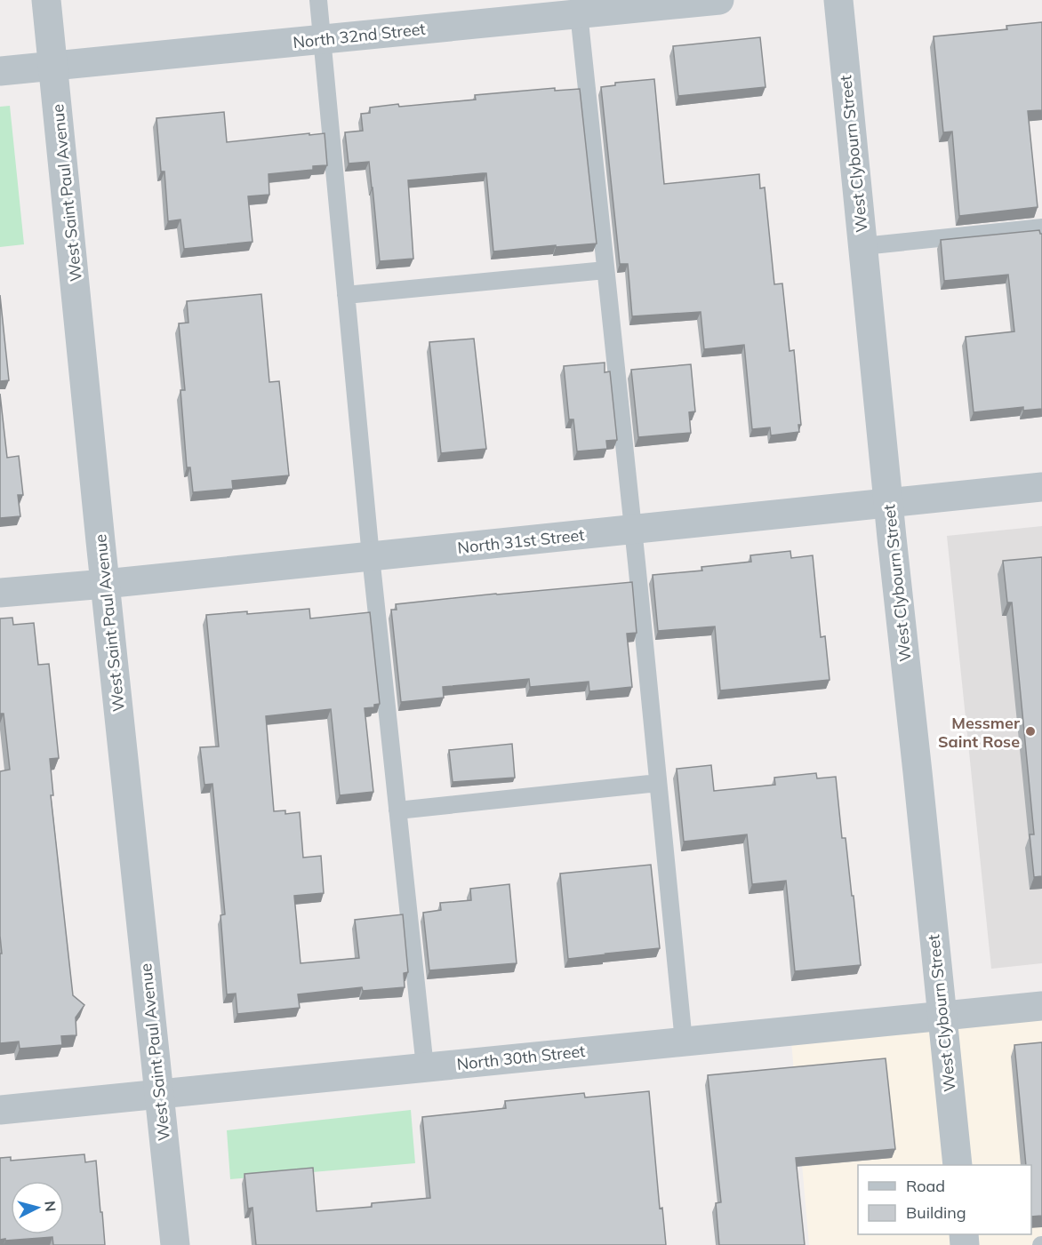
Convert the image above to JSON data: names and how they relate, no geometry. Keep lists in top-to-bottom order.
{
  "streets": {
    "street": [
      "North 32nd Street",
      "West Clybourn Street",
      "West Saint Paul Avenue",
      "North 31st Street",
      "North 30th Street"
    ]
  },
  "crossings": [
    ["North 32nd Street", "West Saint Paul Avenue"],
    ["West Clybourn Street", "North 31st Street"],
    ["West Clybourn Street", "North 30th Street"],
    ["West Saint Paul Avenue", "North 31st Street"],
    ["West Saint Paul Avenue", "North 30th Street"]
  ],
  "places": ["Messmer Saint Rose"],
  "legend": ["Road", "Building"],
  "north": "right"
}
